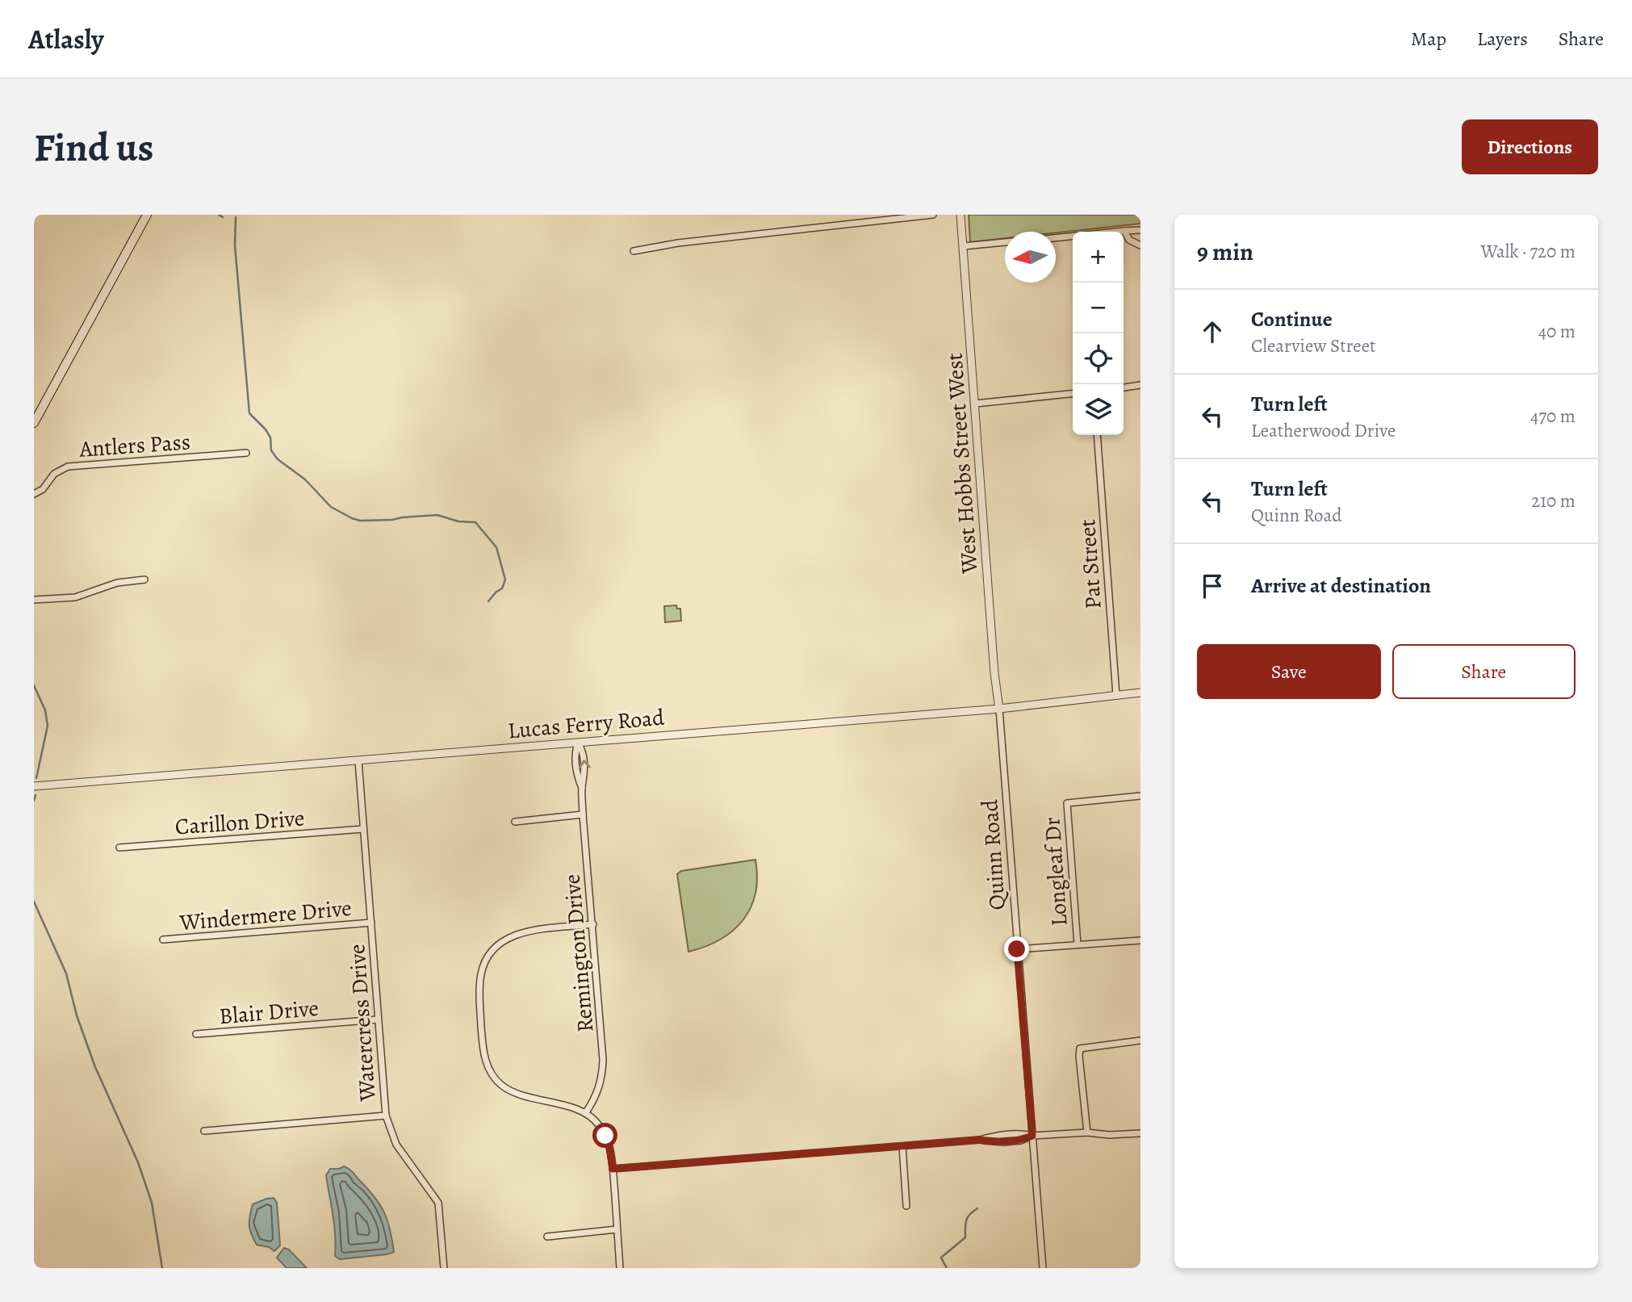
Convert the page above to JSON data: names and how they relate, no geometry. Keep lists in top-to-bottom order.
{
  "streets": {
    "street": [
      "Antlers Pass",
      "West Hobbs Street West",
      "Pat Street",
      "Lucas Ferry Road",
      "Carillon Drive",
      "Quinn Road",
      "Longleaf Dr",
      "Windermere Drive",
      "Remington Drive",
      "Blair Drive",
      "Watercress Drive"
    ]
  },
  "crossings": [
    ["West Hobbs Street West", "Lucas Ferry Road"],
    ["West Hobbs Street West", "Quinn Road"],
    ["Pat Street", "Lucas Ferry Road"],
    ["Lucas Ferry Road", "Quinn Road"],
    ["Lucas Ferry Road", "Remington Drive"],
    ["Lucas Ferry Road", "Watercress Drive"],
    ["Carillon Drive", "Watercress Drive"],
    ["Windermere Drive", "Watercress Drive"],
    ["Blair Drive", "Watercress Drive"]
  ],
  "north": "left",
  "page": {
    "header": "Atlasly",
    "nav": ["Map", "Layers", "Share"],
    "buttons": [
      "Directions",
      ["Save", "Share"]
    ],
    "title": "Find us",
    "heading": ["9 min", "Walk · 720 m"],
    "map_buttons": ["+", "−"],
    "list": [
      ["Continue", "Clearview Street", "40 m"],
      ["Turn left", "Leatherwood Drive", "470 m"],
      ["Turn left", "Quinn Road", "210 m"],
      "Arrive at destination"
    ]
  }
}
